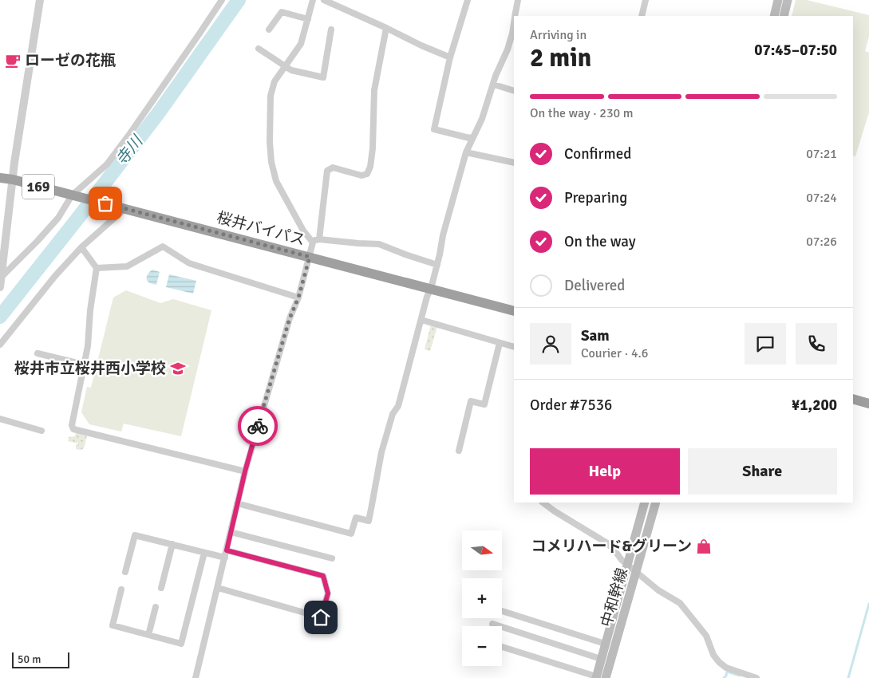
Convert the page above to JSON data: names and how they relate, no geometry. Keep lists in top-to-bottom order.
{
  "streets": {
    "highway": ["169", "桜井バイパス"],
    "main road": ["中和幹線"]
  },
  "water": ["寺川"],
  "places": {
    "cafe": ["ローゼの花瓶"],
    "school or university": ["桜井市立桜井西小学校"],
    "shop": ["コメリハード&グリーン"]
  },
  "scale_bar": "50 m",
  "north": "right",
  "page": {
    "heading": ["2 min", "Arriving in", "07:45–07:50"],
    "panel": [
      "Sam",
      "Courier · 4.6",
      "Order #7536",
      "¥1,200"
    ],
    "bar": "On the way · 230 m",
    "list": [
      ["Confirmed", "07:21"],
      ["Preparing", "07:24"],
      ["On the way", "07:26"],
      "Delivered"
    ],
    "buttons": ["Help", "Share"],
    "map_buttons": ["+", "−"],
    "scale": "50 m"
  }
}
